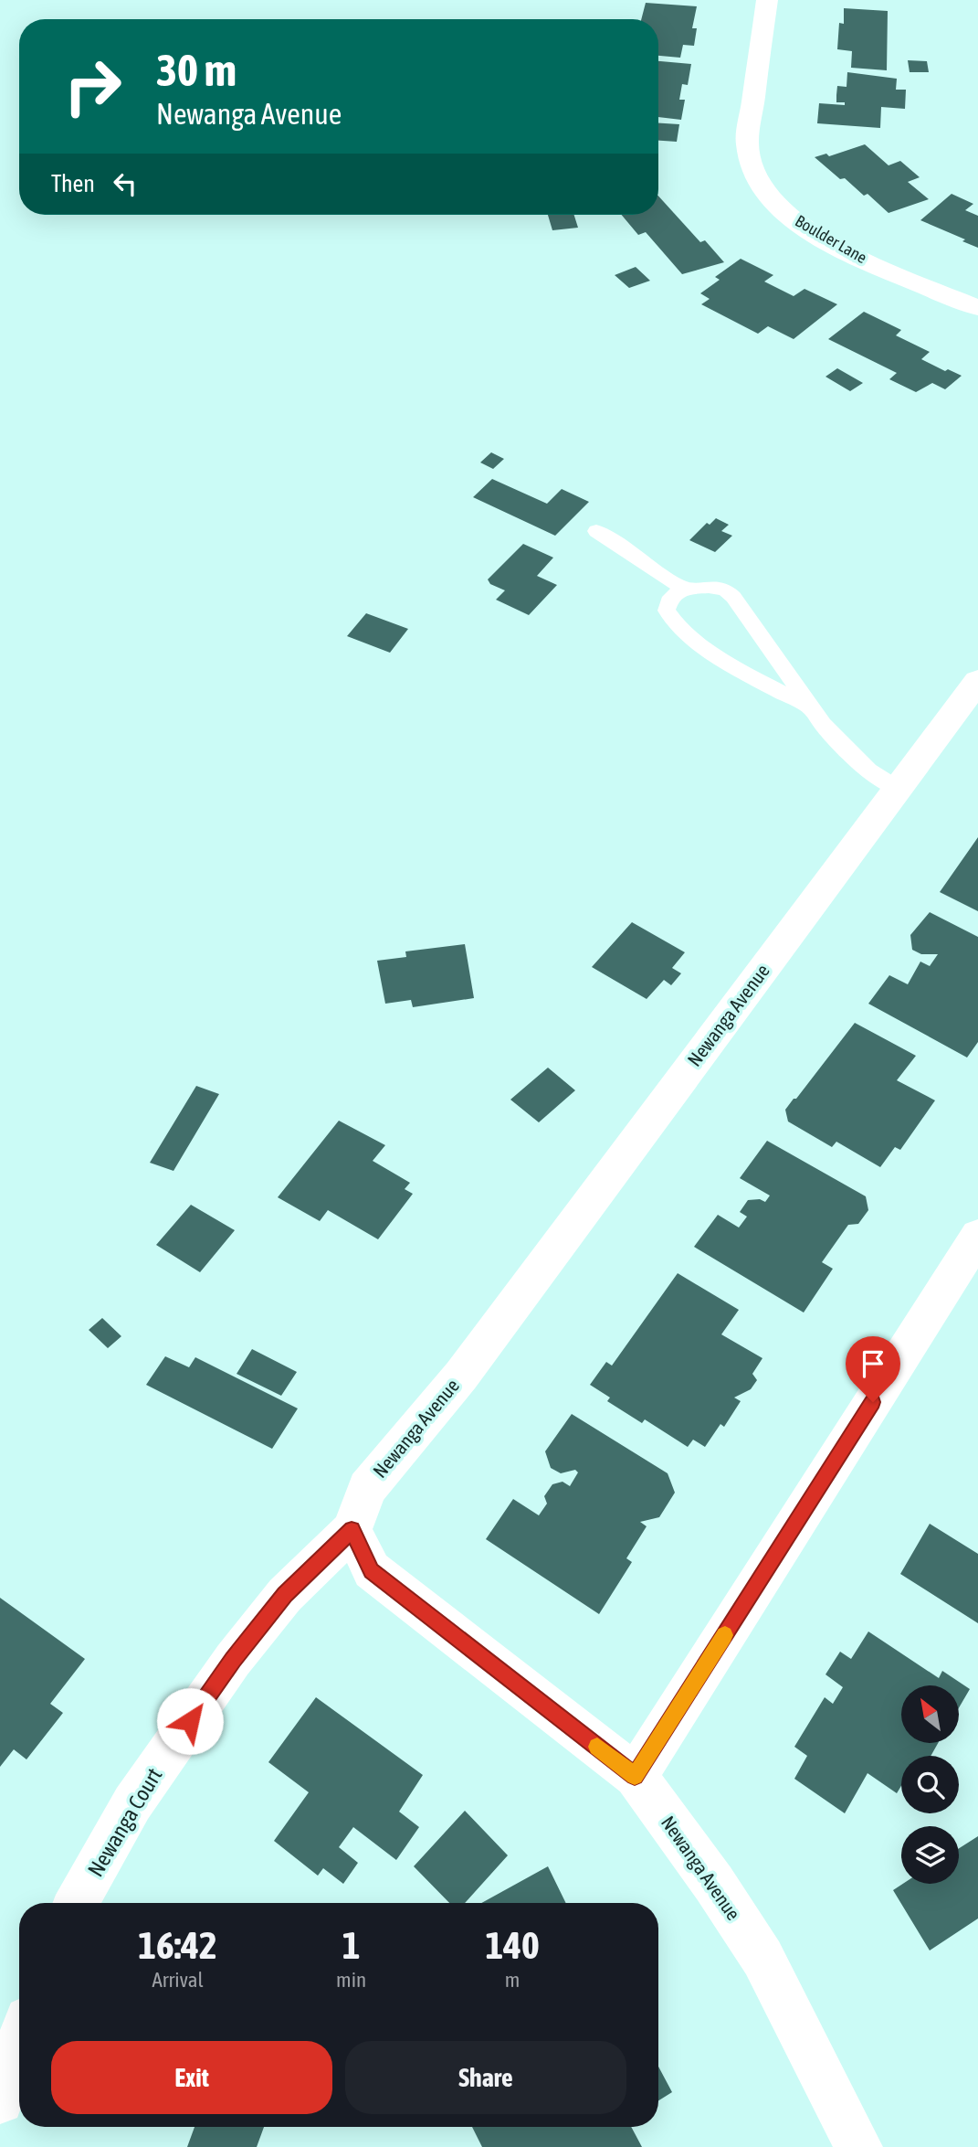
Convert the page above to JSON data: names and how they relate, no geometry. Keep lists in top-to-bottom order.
{
  "streets": {
    "street": ["Boulder Lane", "Newanga Avenue", "Newanga Court"]
  },
  "crossings": [
    ["Newanga Avenue", "Newanga Court"]
  ],
  "north": "top left",
  "page": {
    "turn": ["30 m", "Newanga Avenue"],
    "then": "Then",
    "eta": [
      "16:42",
      "Arrival",
      "1",
      "min",
      "140",
      "m"
    ],
    "buttons": ["Exit", "Share"]
  }
}
